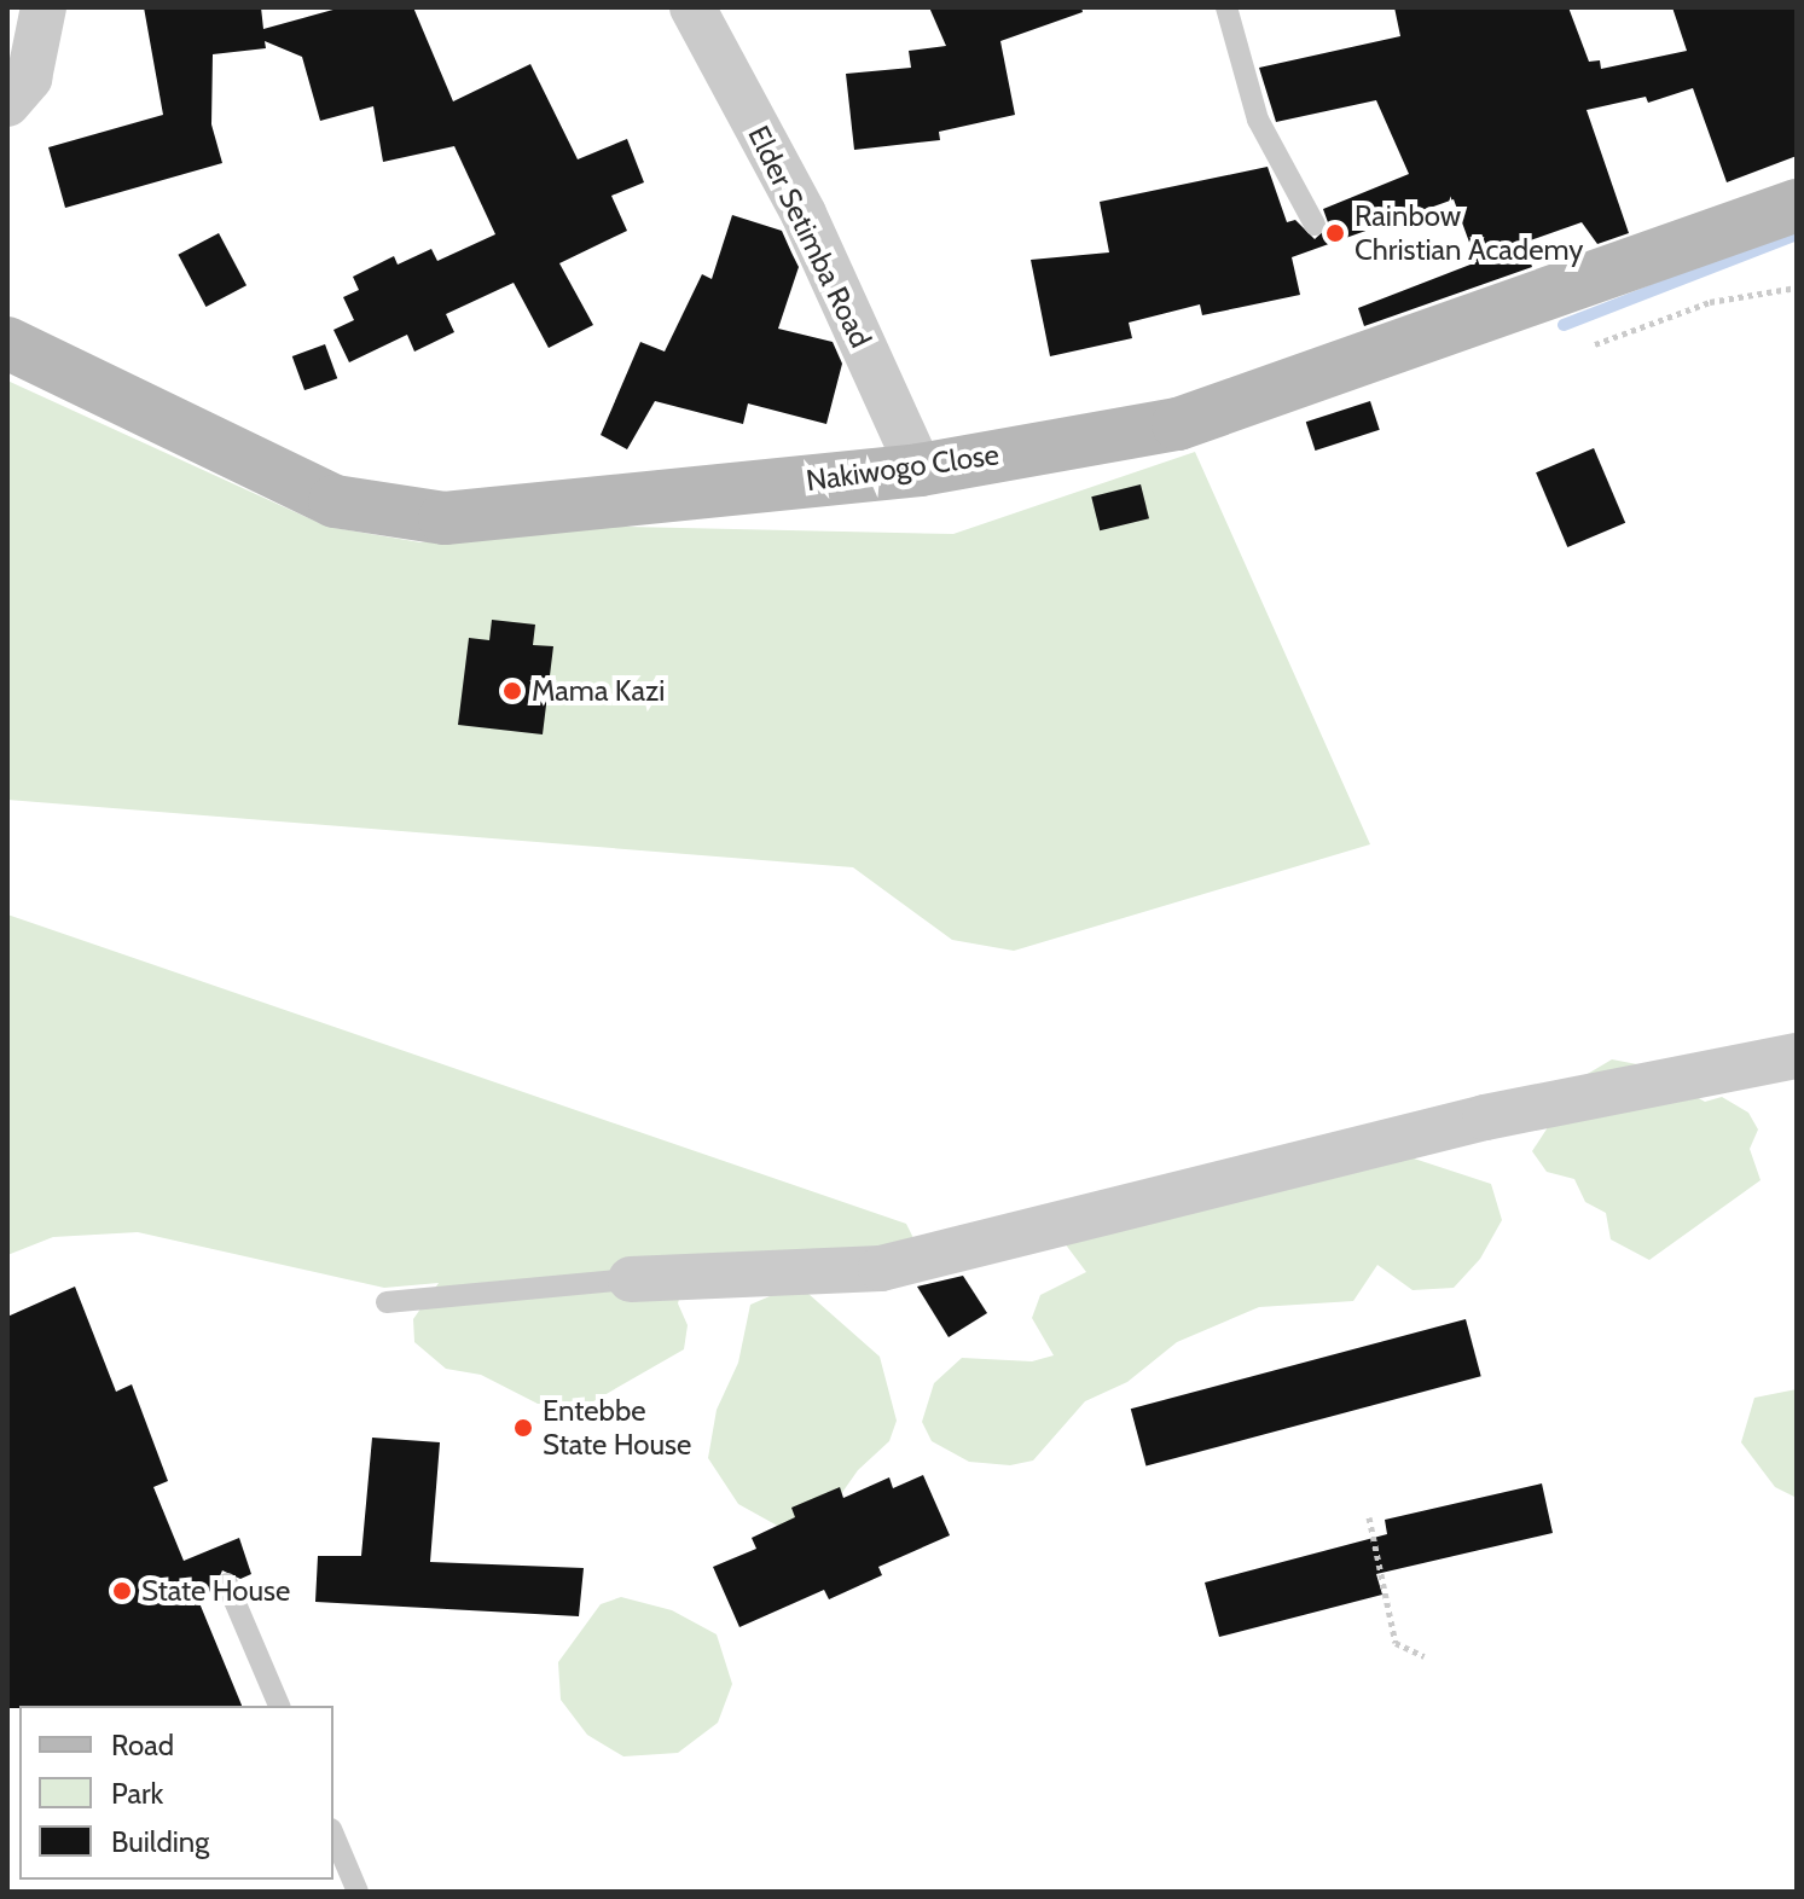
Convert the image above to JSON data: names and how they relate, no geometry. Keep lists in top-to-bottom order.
{
  "streets": {
    "street": ["Elder Setimba Road", "Nakiwogo Close"]
  },
  "crossings": [
    ["Elder Setimba Road", "Nakiwogo Close"]
  ],
  "places": [
    "Rainbow Christian Academy",
    "Mama Kazi",
    "Entebbe State House",
    "State House"
  ],
  "legend": ["Road", "Park", "Building"]
}
